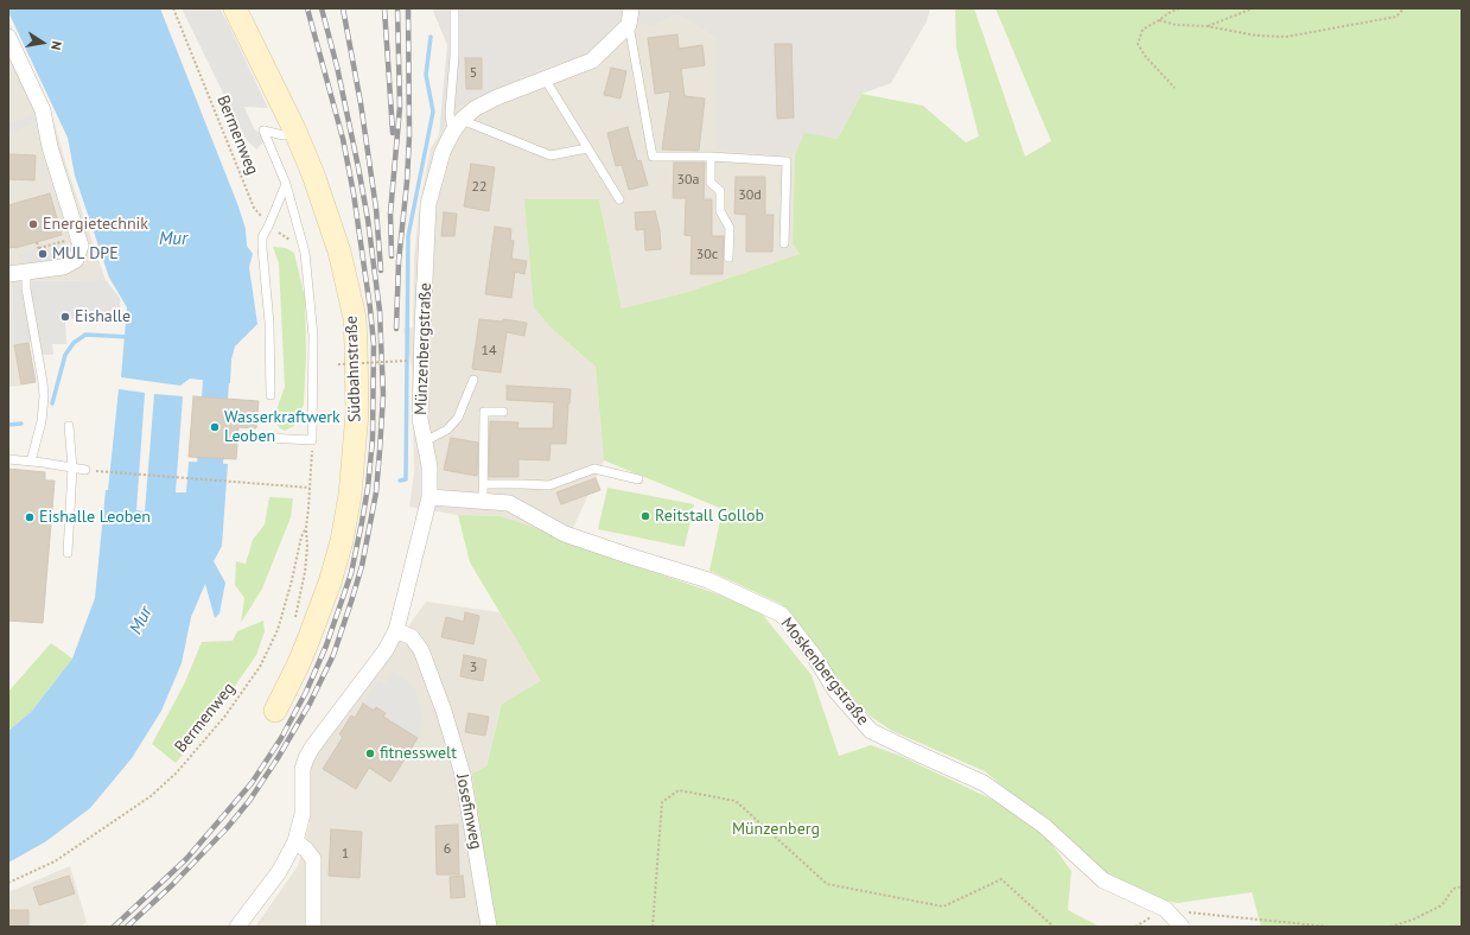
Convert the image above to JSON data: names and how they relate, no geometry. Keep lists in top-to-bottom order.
{
  "streets": {
    "main road": ["Südbahnstraße"],
    "street": ["Münzenbergstraße", "Moskenbergstraße", "Josefinweg"],
    "path": ["Bermenweg"]
  },
  "crossings": [
    ["Münzenbergstraße", "Moskenbergstraße"],
    ["Münzenbergstraße", "Josefinweg"]
  ],
  "water": ["Mur"],
  "parks": ["Münzenberg"],
  "places": [
    "Energietechnik",
    "MUL DPE",
    "Eishalle",
    "Wasserkraftwerk Leoben",
    "Reitstall Gollob",
    "Eishalle Leoben",
    "fitnesswelt"
  ],
  "house_numbers": [
    "5",
    "30a",
    "22",
    "30d",
    "30c",
    "14",
    "3",
    "6",
    "1"
  ],
  "north": "right"
}
